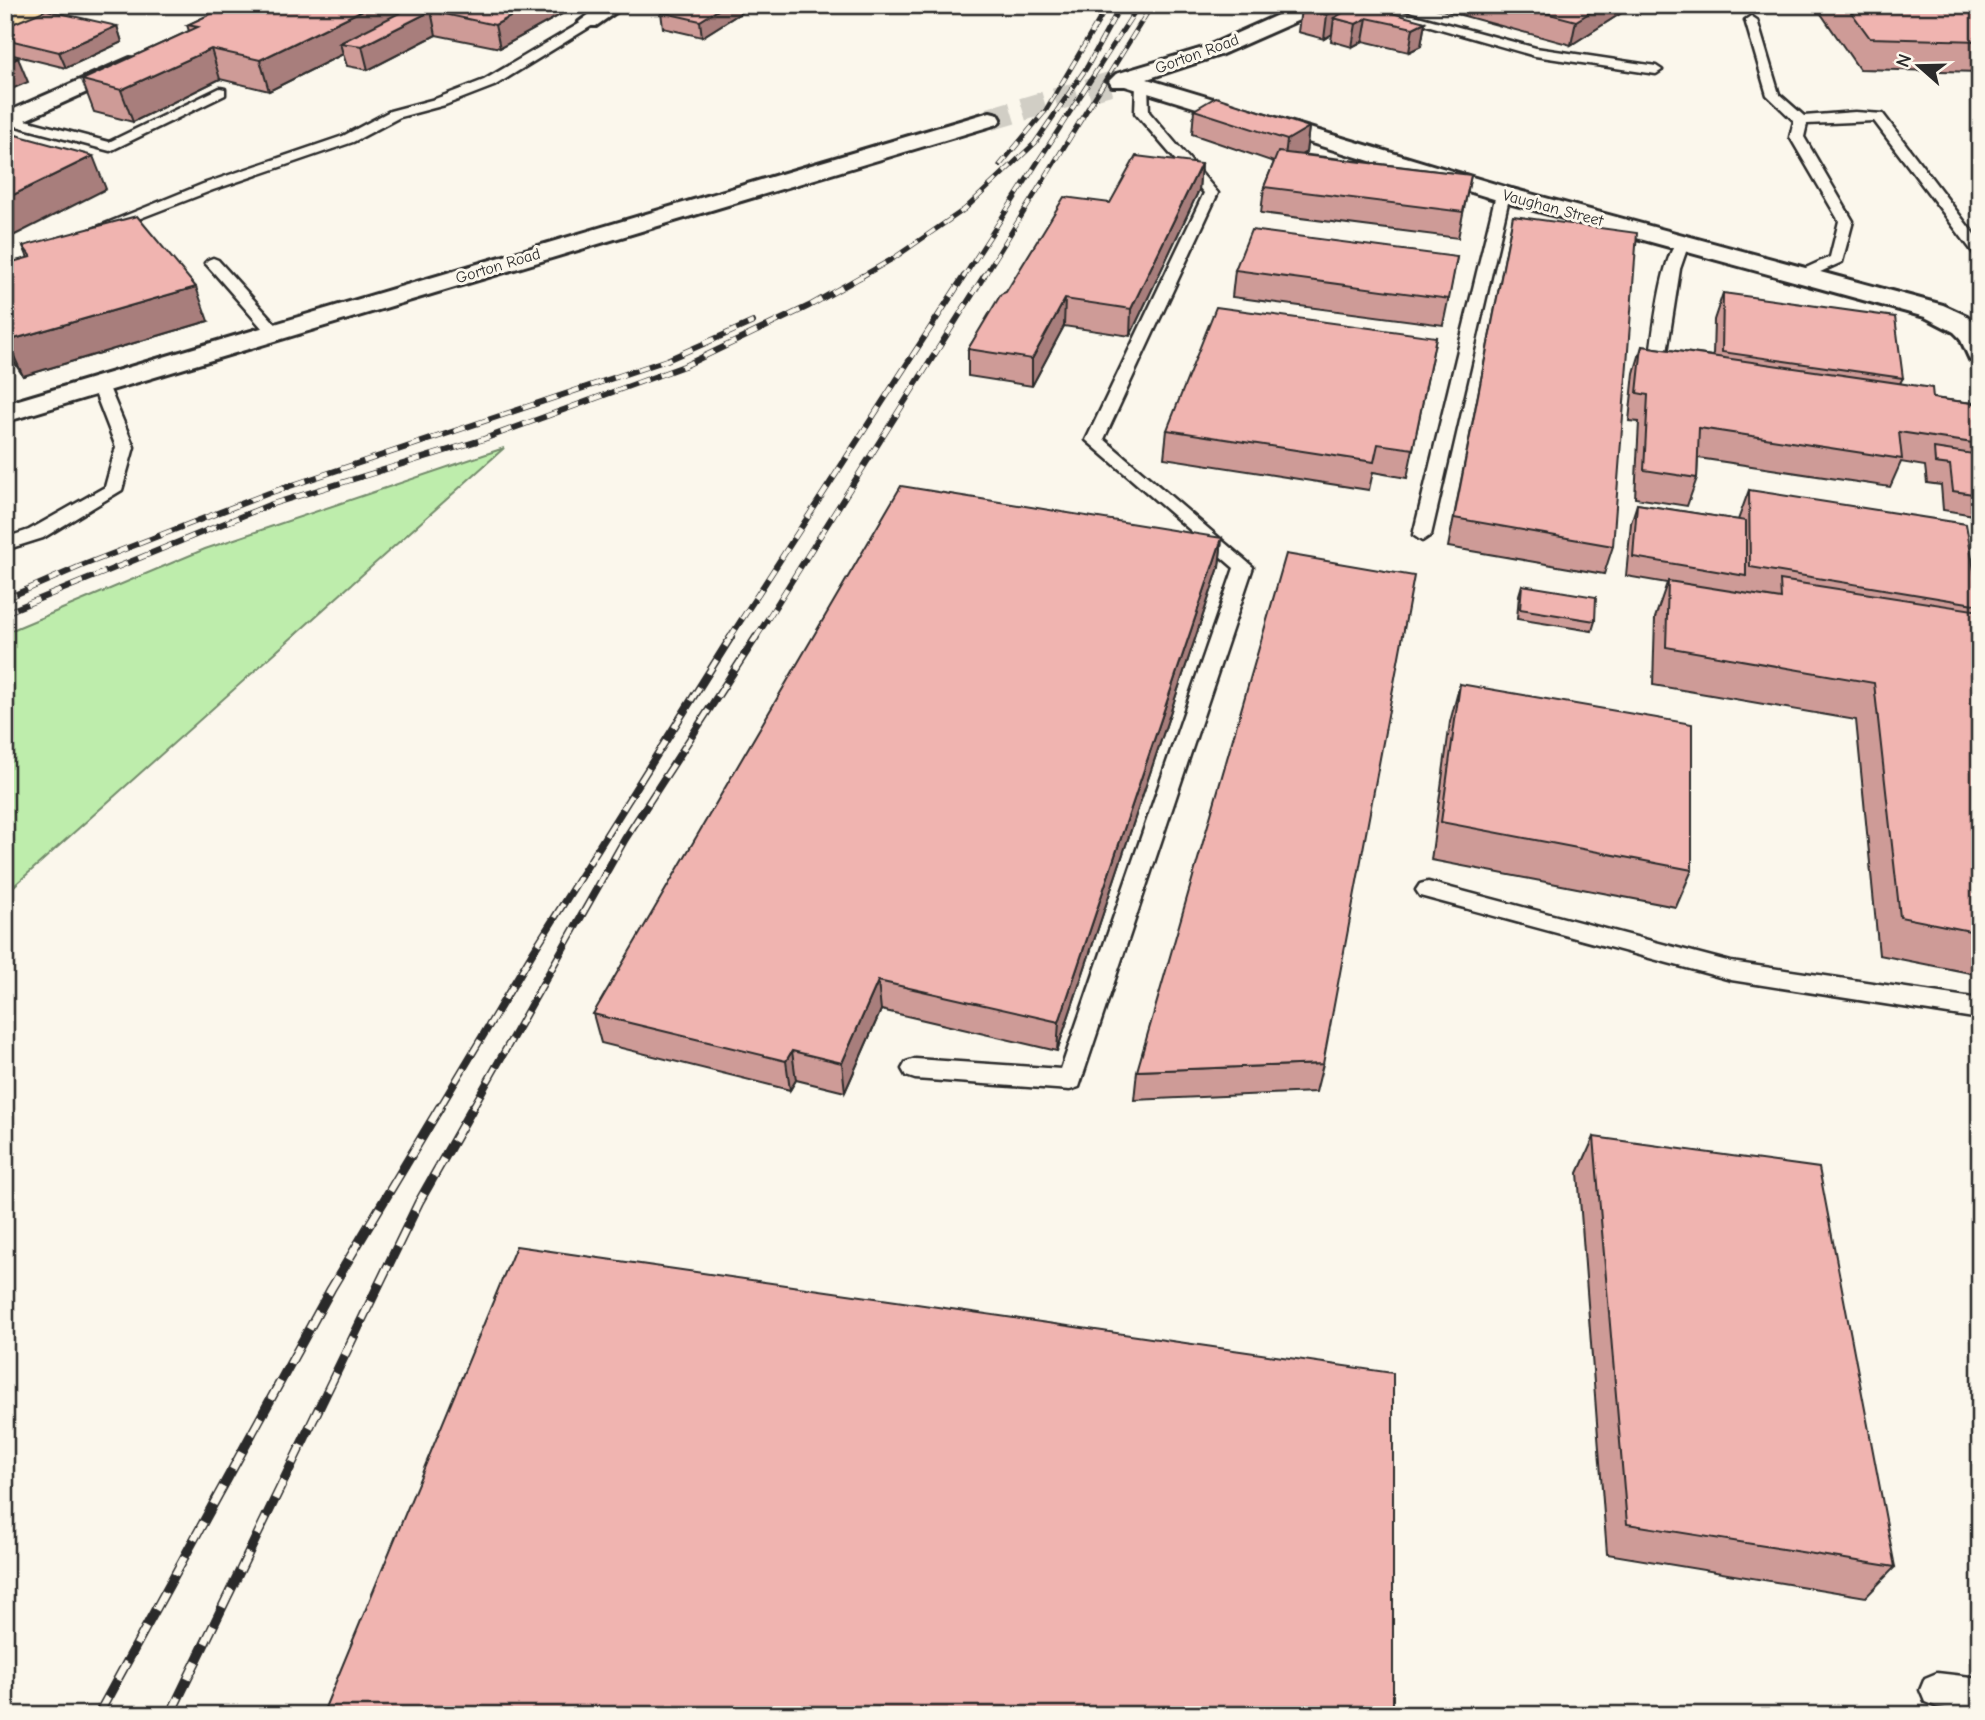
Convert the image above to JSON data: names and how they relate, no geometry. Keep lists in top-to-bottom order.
{
  "streets": {
    "street": ["Gorton Road", "Vaughan Street"]
  },
  "crossings": [
    ["Gorton Road", "Vaughan Street"]
  ],
  "north": "left"
}
